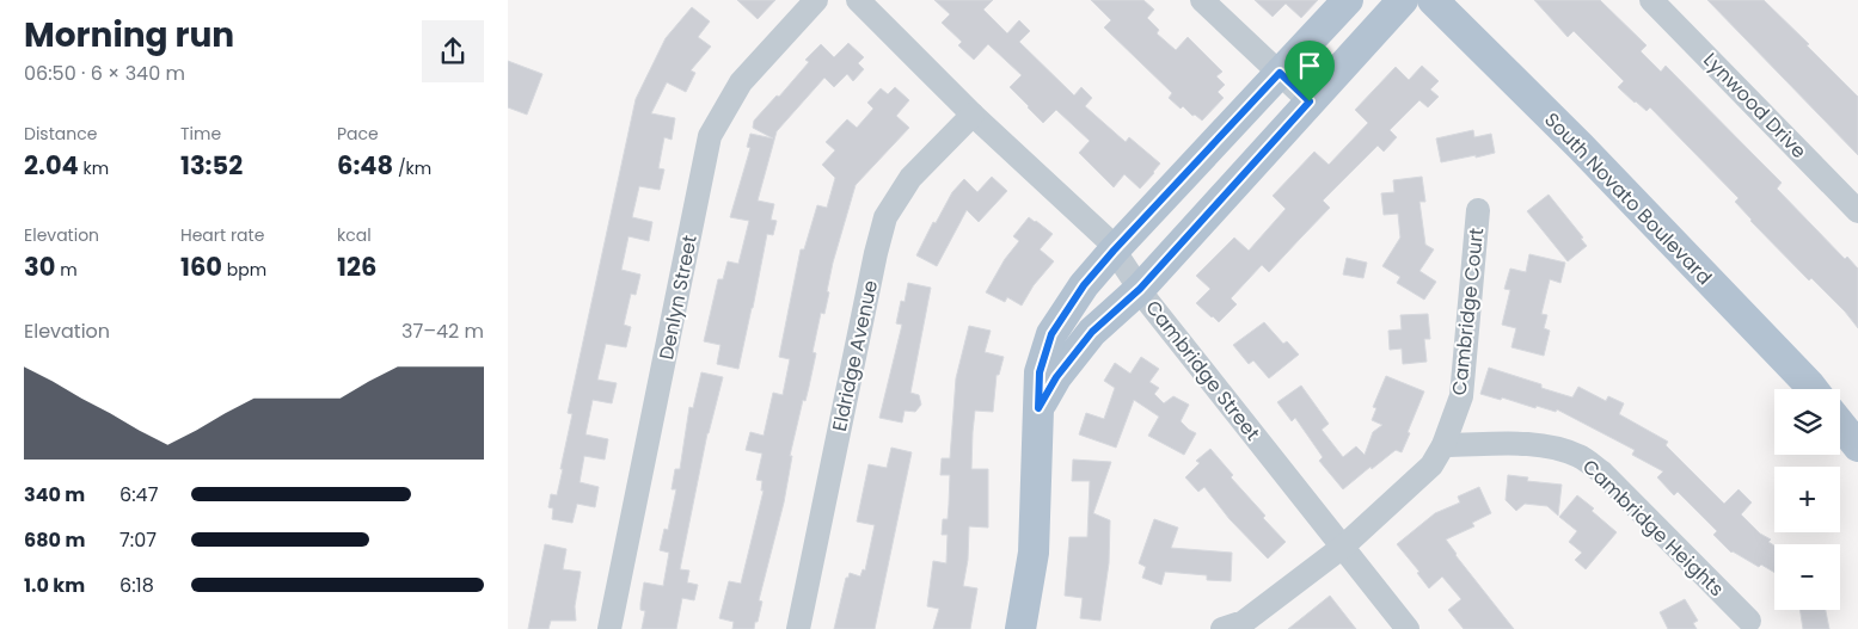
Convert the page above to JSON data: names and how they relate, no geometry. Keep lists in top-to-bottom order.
{
  "streets": {
    "main road": ["South Novato Boulevard"],
    "street": [
      "Lynwood Drive",
      "Denlyn Street",
      "Cambridge Court",
      "Eldridge Avenue",
      "Cambridge Street",
      "Cambridge Heights"
    ]
  },
  "crossings": [
    ["Cambridge Court", "Cambridge Heights"],
    ["Eldridge Avenue", "Cambridge Street"]
  ],
  "page": {
    "heading": ["Morning run", "06:50 · 6 × 340 m"],
    "stats": [
      ["Distance", "2.04 km"],
      ["Time", "13:52"],
      ["Pace", "6:48 /km"],
      ["Elevation", "30 m"],
      ["Heart rate", "160 bpm"],
      ["kcal", "126"]
    ],
    "chart": ["Elevation", "37–42 m"],
    "map_buttons": ["+", "−"],
    "list": [
      {
        "name": "340 m",
        "note": "6:47"
      },
      {
        "name": "680 m",
        "note": "7:07"
      },
      {
        "name": "1.0 km",
        "note": "6:18"
      }
    ]
  }
}
